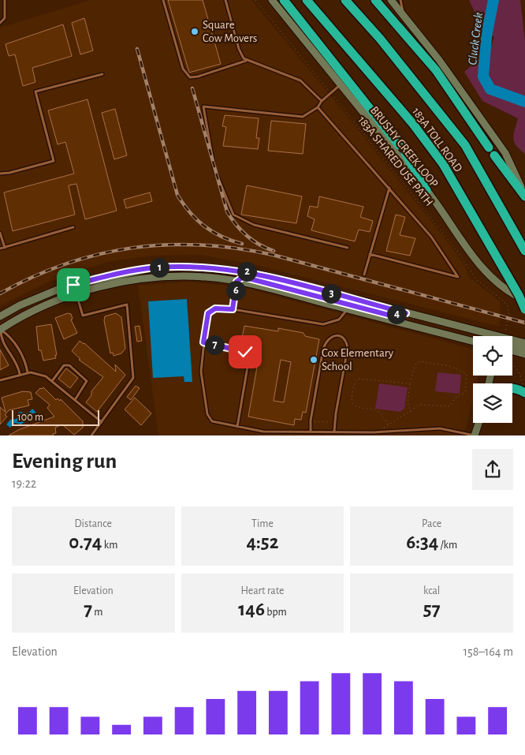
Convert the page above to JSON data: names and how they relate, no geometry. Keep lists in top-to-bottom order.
{
  "streets": {
    "highway": ["183A TOLL ROAD"],
    "main road": ["BRUSHY CREEK LOOP"],
    "path": ["183A SHARED USE PATH"]
  },
  "water": ["Cluck Creek"],
  "places": ["Square Cow Movers", "Cox Elementary School"],
  "scale_bar": "100 m",
  "page": {
    "pins": [
      "1",
      "2",
      "6",
      "3",
      "4",
      "7"
    ],
    "scale": "100 m",
    "heading": ["Evening run", "19:22"],
    "stats": [
      ["Distance", "0.74 km"],
      ["Time", "4:52"],
      ["Pace", "6:34 /km"],
      ["Elevation", "7 m"],
      ["Heart rate", "146 bpm"],
      ["kcal", "57"]
    ],
    "chart": ["Elevation", "158–164 m"]
  }
}
